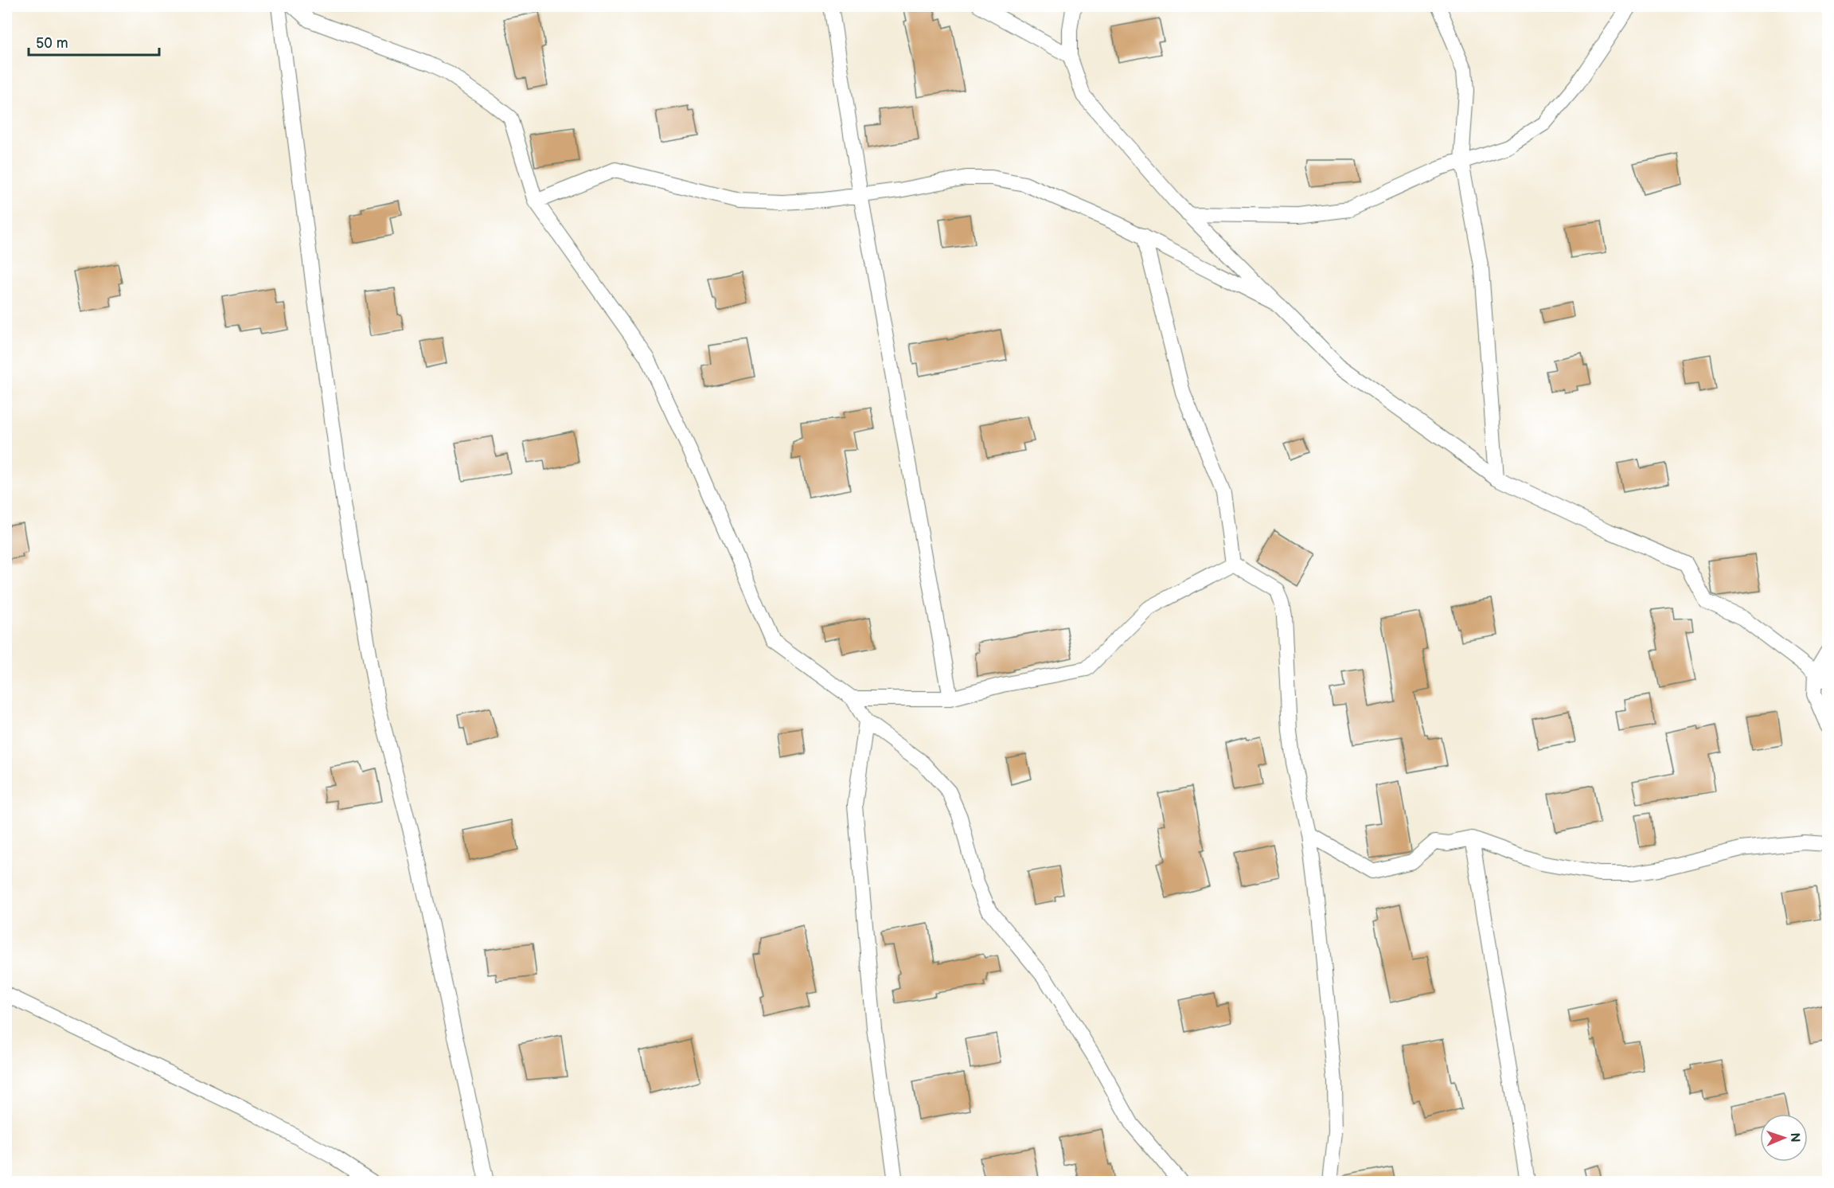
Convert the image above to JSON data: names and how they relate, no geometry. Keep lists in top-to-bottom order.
{
  "scale_bar": "50 m",
  "north": "right"
}
